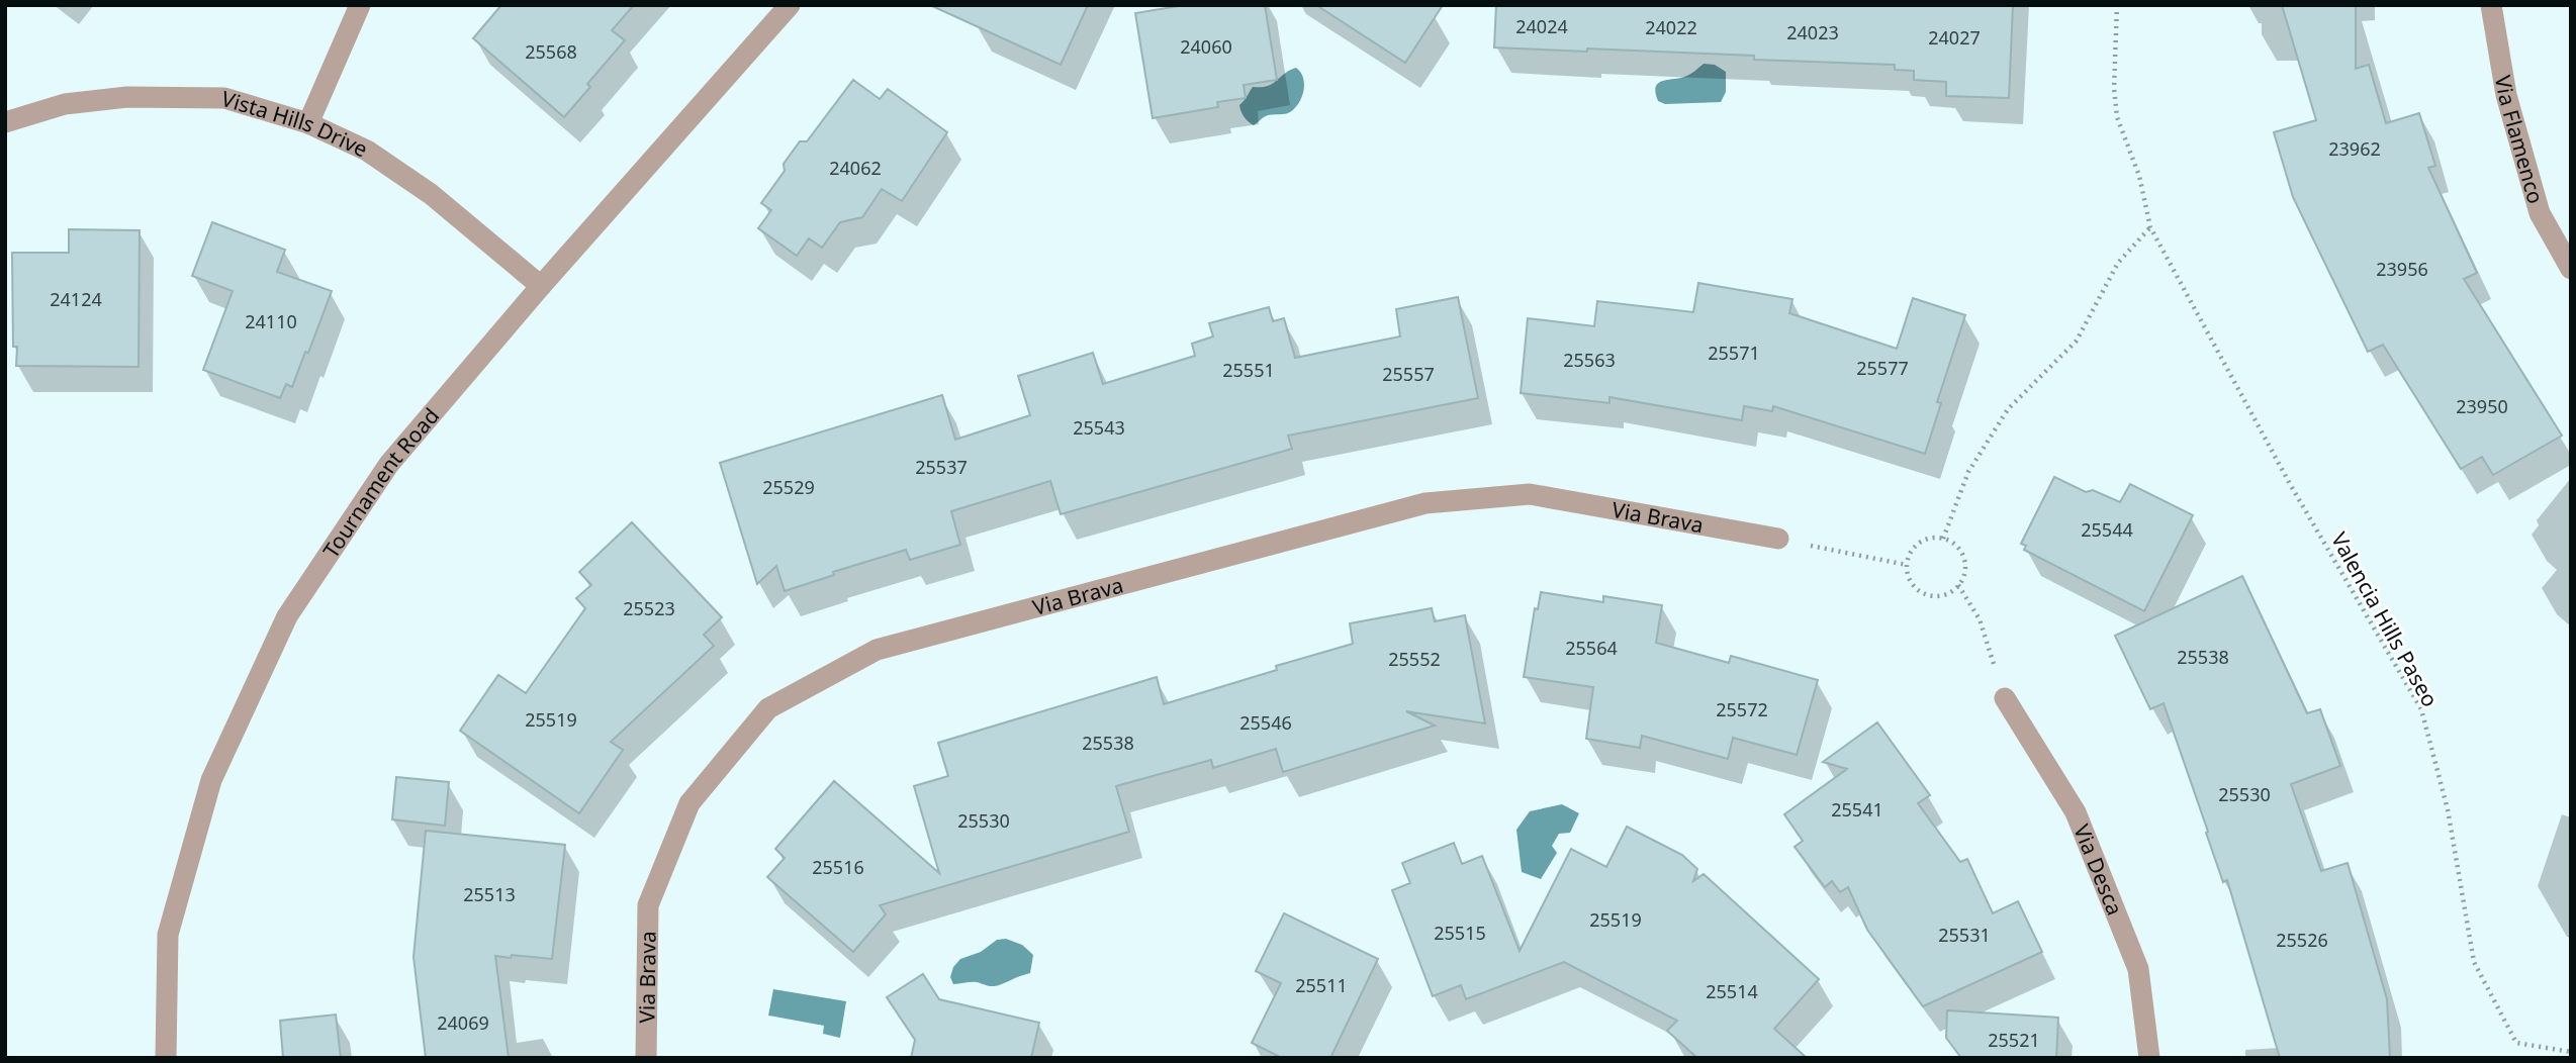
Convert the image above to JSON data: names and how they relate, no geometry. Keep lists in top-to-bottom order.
{
  "streets": {
    "street": [
      "Vista Hills Drive",
      "Via Flamenco",
      "Tournament Road",
      "Via Brava",
      "Via Desca"
    ],
    "path": ["Valencia Hills Paseo"]
  },
  "crossings": [
    ["Vista Hills Drive", "Tournament Road"]
  ],
  "house_numbers": [
    "24024",
    "24022",
    "24023",
    "24027",
    "24060",
    "25568",
    "23962",
    "24062",
    "23956",
    "24124",
    "24110",
    "25571",
    "25563",
    "25577",
    "25551",
    "25557",
    "23950",
    "25543",
    "25537",
    "25529",
    "25544",
    "25523",
    "25564",
    "25538",
    "25552",
    "25572",
    "25519",
    "25546",
    "25538",
    "25530",
    "25541",
    "25530",
    "25516",
    "25513",
    "25519",
    "25515",
    "25531",
    "25526",
    "25511",
    "25514",
    "24069",
    "25521"
  ]
}
